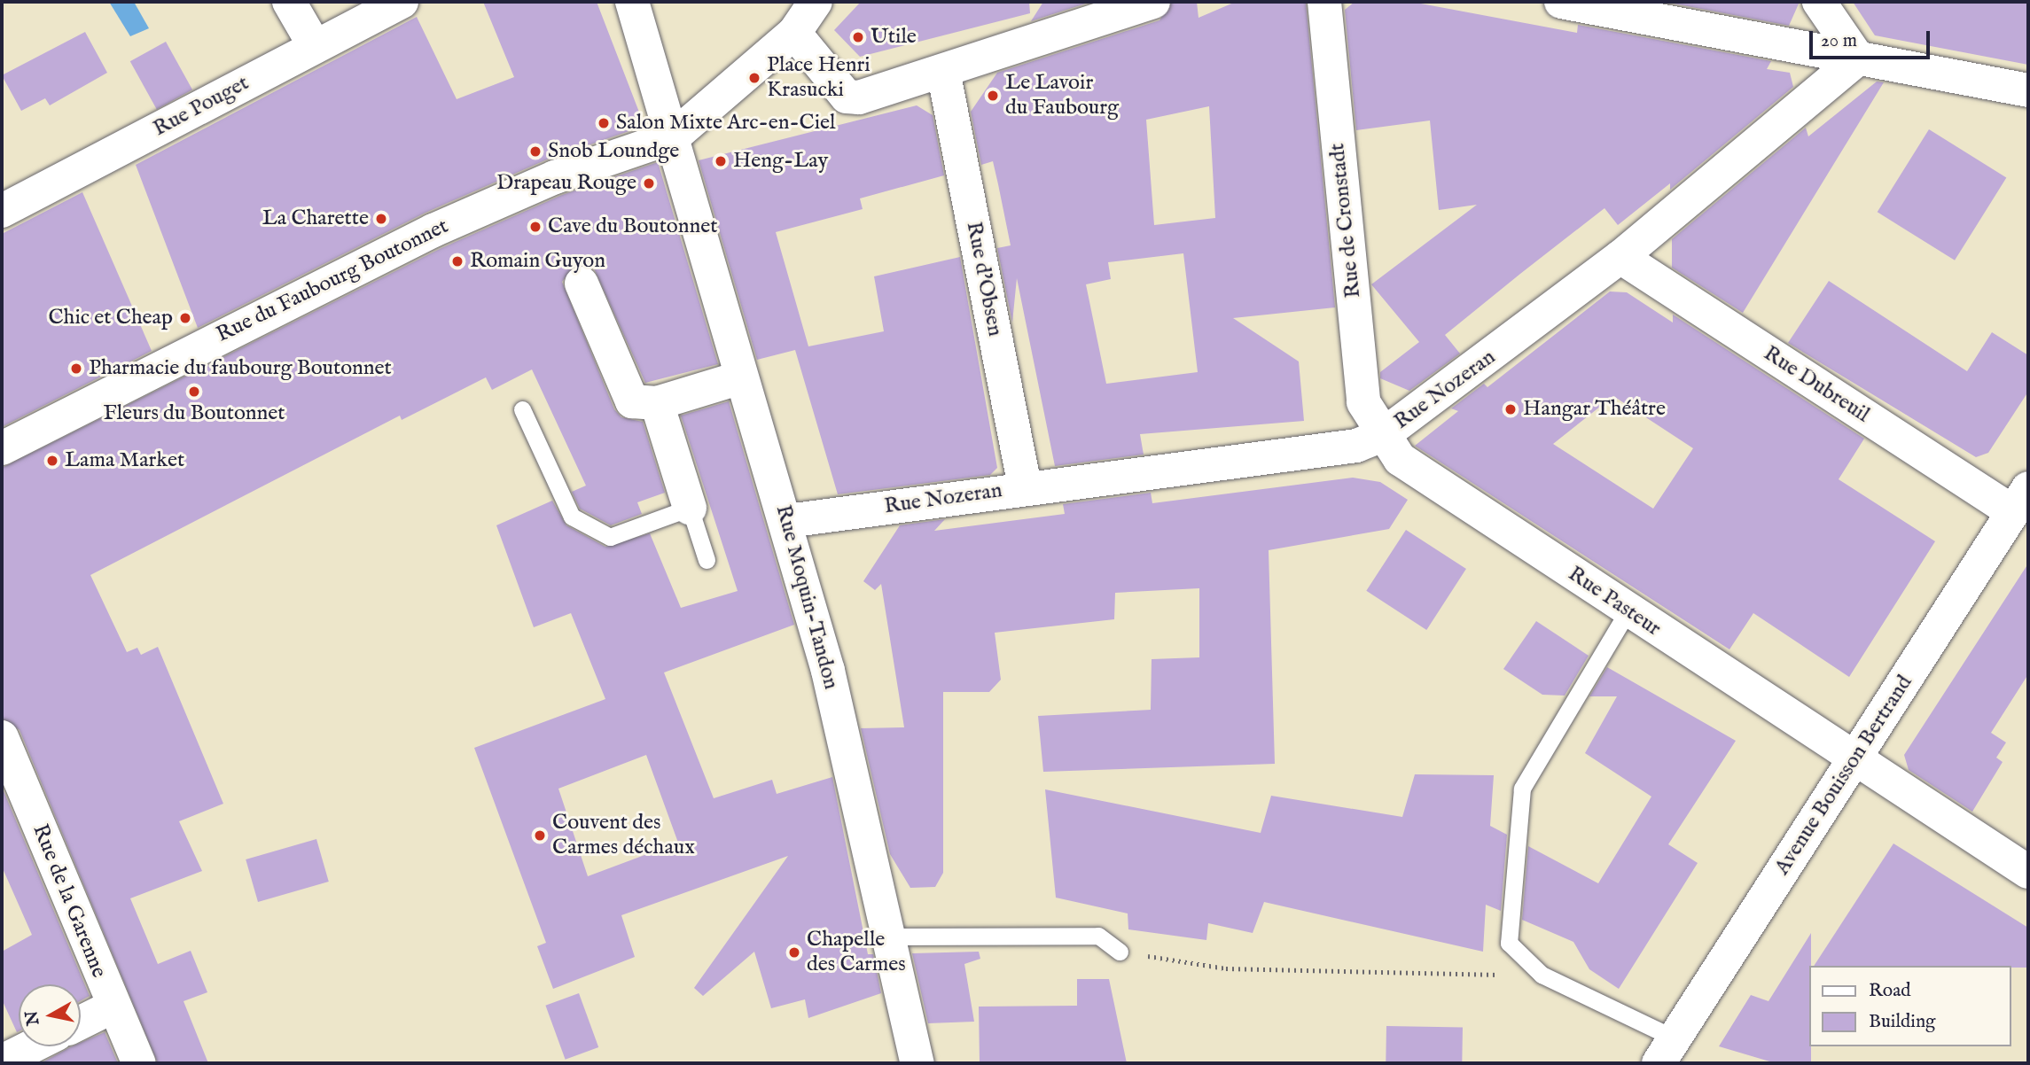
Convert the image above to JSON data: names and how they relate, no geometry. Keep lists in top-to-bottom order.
{
  "streets": {
    "street": [
      "Rue Pouget",
      "Rue de Cronstadt",
      "Rue d'Obsen",
      "Rue du Faubourg Boutonnet",
      "Rue Dubreuil",
      "Rue Nozeran",
      "Rue Moquin-Tandon",
      "Rue Pasteur",
      "Avenue Bouisson Bertrand",
      "Rue de la Garenne"
    ]
  },
  "crossings": [
    ["Rue de Cronstadt", "Rue Nozeran"],
    ["Rue de Cronstadt", "Rue Pasteur"],
    ["Rue d'Obsen", "Rue Nozeran"],
    ["Rue du Faubourg Boutonnet", "Rue Moquin-Tandon"],
    ["Rue Dubreuil", "Rue Nozeran"],
    ["Rue Dubreuil", "Avenue Bouisson Bertrand"],
    ["Rue Nozeran", "Rue Moquin-Tandon"],
    ["Rue Nozeran", "Rue Pasteur"],
    ["Rue Pasteur", "Avenue Bouisson Bertrand"]
  ],
  "places": [
    "Utile",
    "Place Henri Krasucki",
    "Le Lavoir du Faubourg",
    "Salon Mixte Arc-en-Ciel",
    "Snob Loundge",
    "Heng-Lay",
    "Drapeau Rouge",
    "La Charette",
    "Cave du Boutonnet",
    "Romain Guyon",
    "Chic et Cheap",
    "Pharmacie du faubourg Boutonnet",
    "Fleurs du Boutonnet",
    "Hangar Théâtre",
    "Lama Market",
    "Couvent des Carmes déchaux",
    "Chapelle des Carmes"
  ],
  "legend": ["Road", "Building"],
  "scale_bar": "20 m",
  "north": "left"
}
